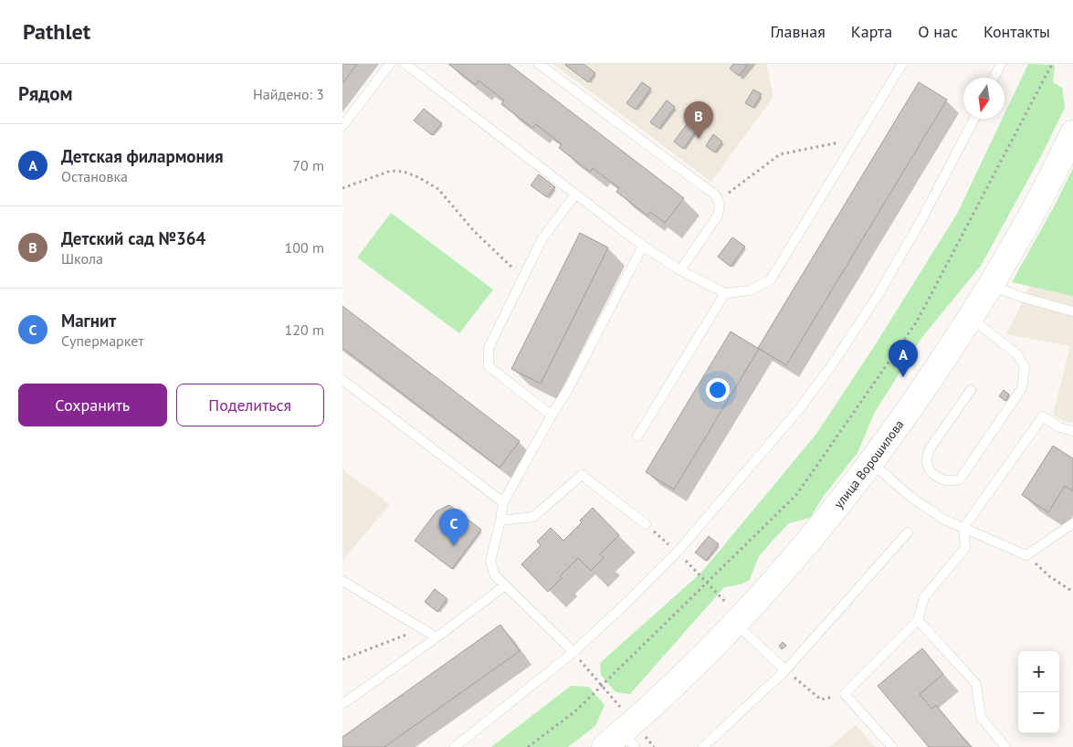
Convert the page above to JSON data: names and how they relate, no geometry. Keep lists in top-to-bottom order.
{
  "streets": {
    "street": ["улица Ворошилова"]
  },
  "north": "bottom",
  "page": {
    "header": "Pathlet",
    "nav": [
      "Главная",
      "Карта",
      "О нас",
      "Контакты"
    ],
    "heading": ["Рядом", "Найдено: 3"],
    "pins": ["B", "A", "C"],
    "list": [
      {
        "mark": "A",
        "name": "Детская филармония",
        "note": "Остановка",
        "value": "70 m"
      },
      {
        "mark": "B",
        "name": "Детский сад №364",
        "note": "Школа",
        "value": "100 m"
      },
      {
        "mark": "C",
        "name": "Магнит",
        "note": "Супермаркет",
        "value": "120 m"
      }
    ],
    "buttons": ["Сохранить", "Поделиться"],
    "map_buttons": ["+", "−"]
  }
}
